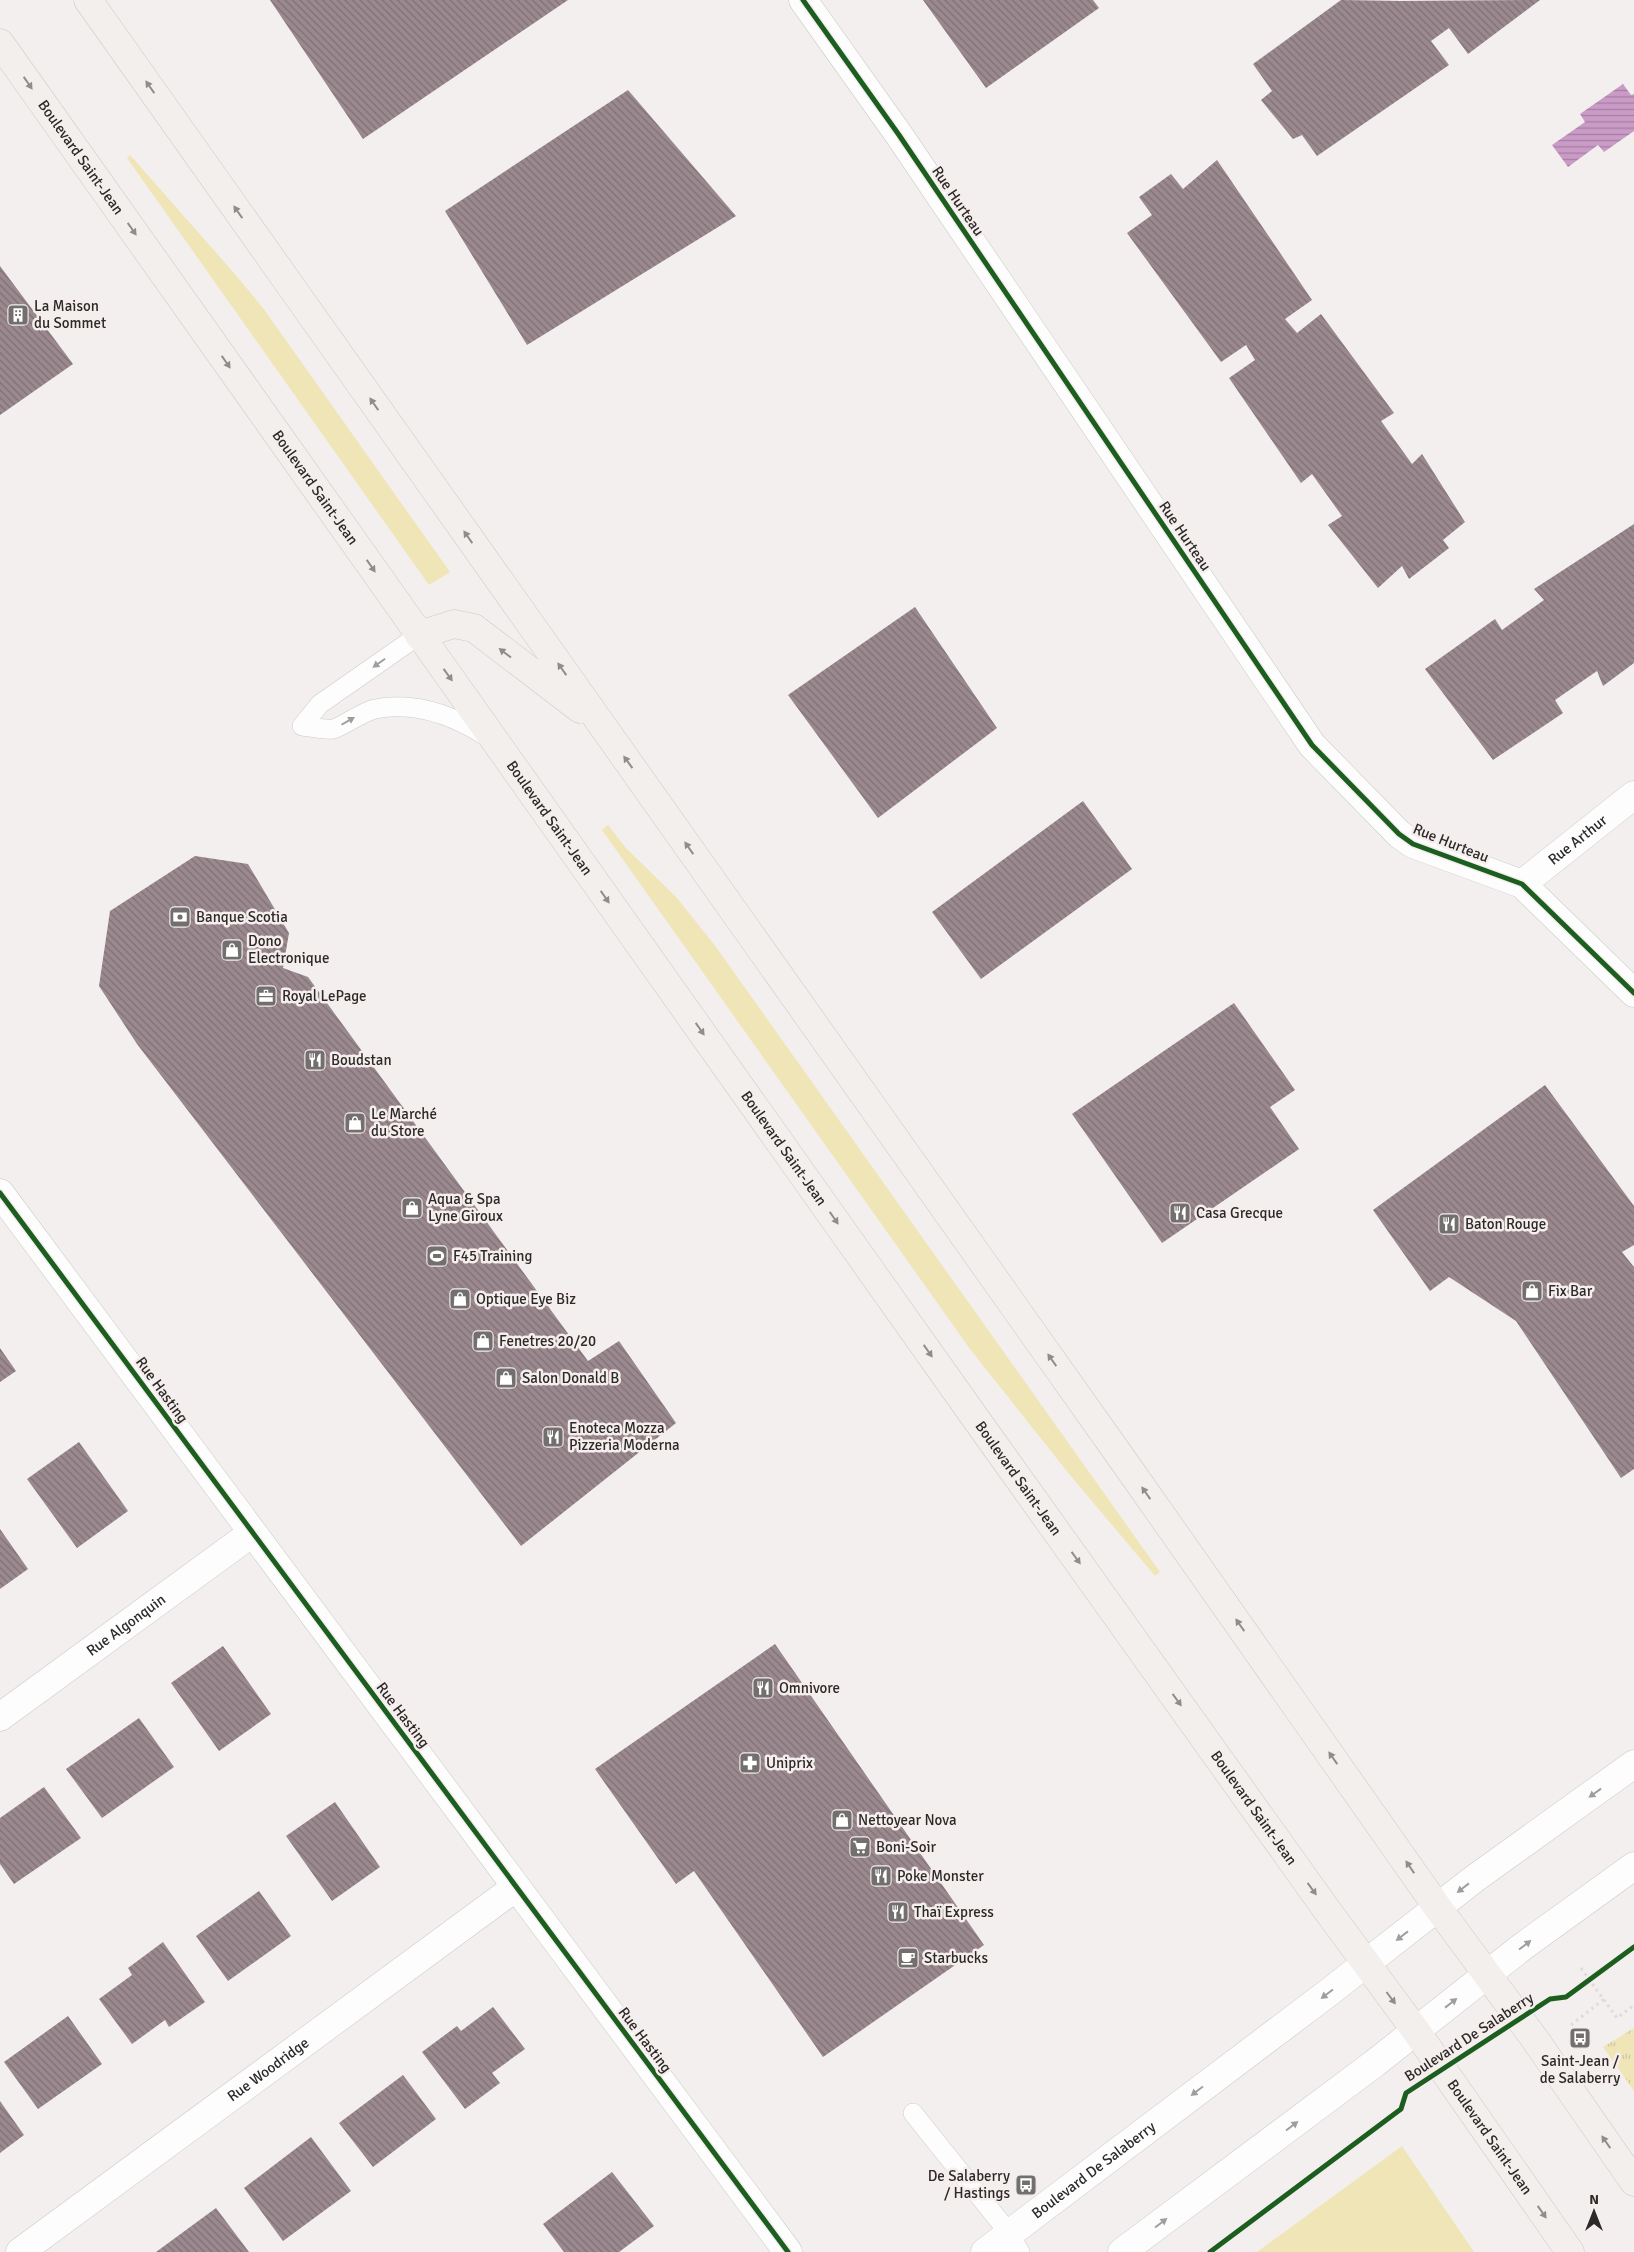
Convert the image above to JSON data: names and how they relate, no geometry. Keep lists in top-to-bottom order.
{
  "streets": {
    "main road": ["Boulevard Saint-Jean"],
    "street": [
      "Rue Hurteau",
      "Rue Arthur",
      "Rue Hasting",
      "Rue Algonquin",
      "Boulevard De Salaberry",
      "Rue Woodridge"
    ]
  },
  "crossings": [
    ["Boulevard Saint-Jean", "Boulevard De Salaberry"],
    ["Rue Hurteau", "Rue Arthur"],
    ["Rue Hasting", "Rue Algonquin"],
    ["Rue Hasting", "Rue Woodridge"]
  ],
  "places": {
    "building": ["La Maison du Sommet"],
    "bank": ["Banque Scotia"],
    "shop": [
      "Dono Electronique",
      "Le Marché du Store",
      "Aqua & Spa Lyne Giroux",
      "Fix Bar",
      "Optique Eye Biz",
      "Fenetres 20/20",
      "Salon Donald B",
      "Nettoyear Nova"
    ],
    "office": ["Royal LePage"],
    "restaurant": [
      "Boudstan",
      "Casa Grecque",
      "Baton Rouge",
      "Enoteca Mozza Pizzeria Moderna",
      "Omnivore",
      "Poke Monster",
      "Thaï Express"
    ],
    "sports": ["F45 Training"],
    "pharmacy": ["Uniprix"],
    "supermarket": ["Boni-Soir"],
    "cafe": ["Starbucks"],
    "bus stop": ["Saint-Jean / de Salaberry", "De Salaberry / Hastings"]
  },
  "north": "top"
}
